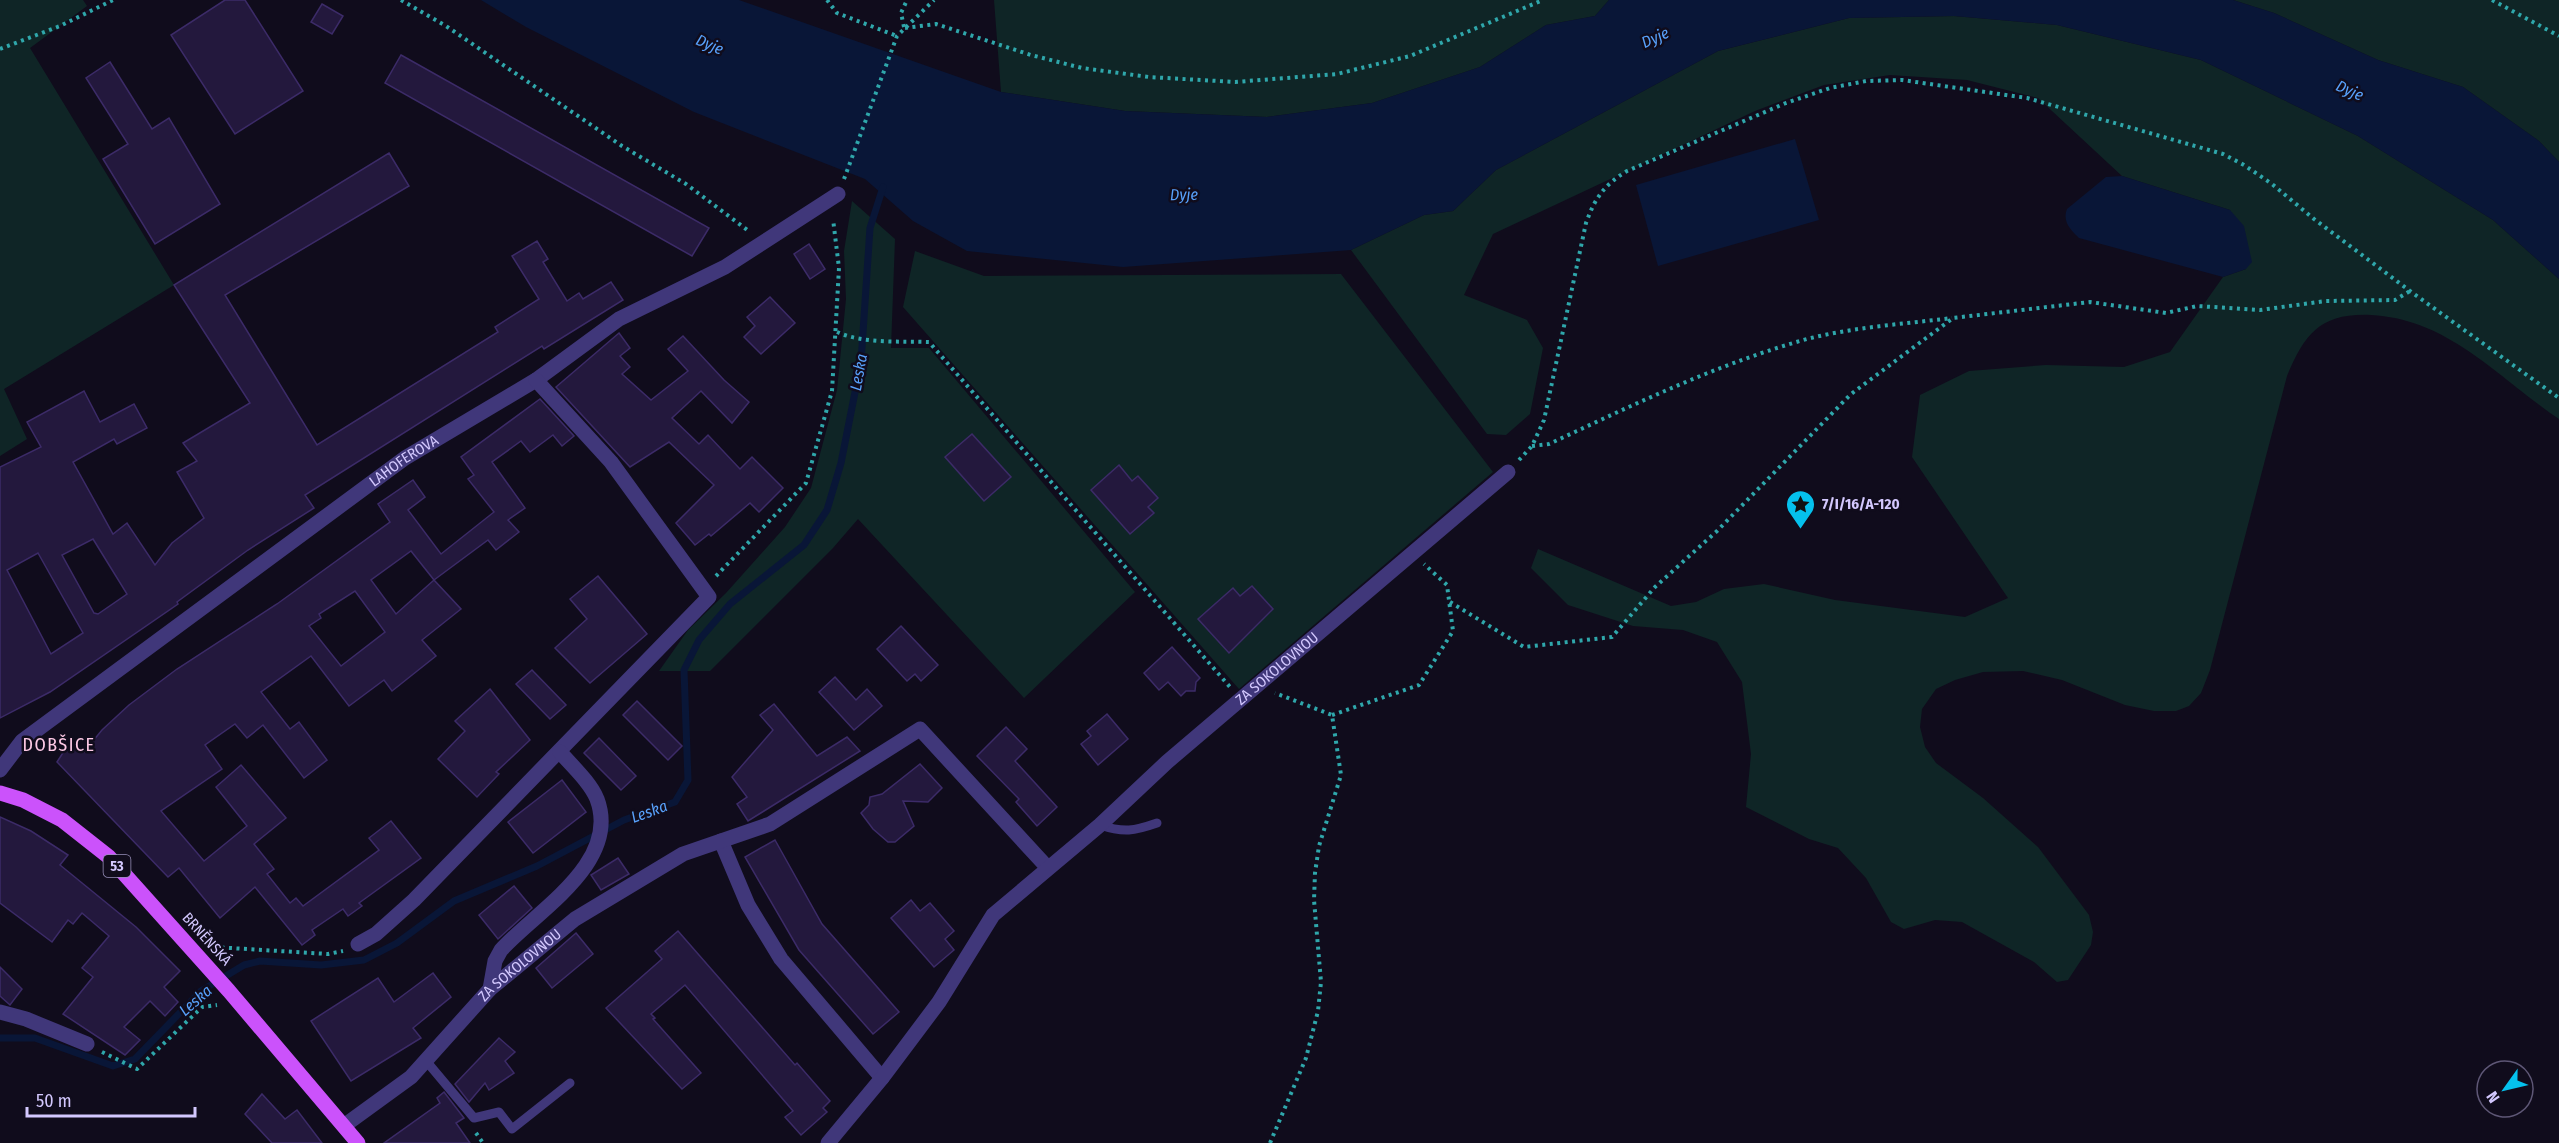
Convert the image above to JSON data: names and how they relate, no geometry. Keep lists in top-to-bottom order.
{
  "streets": {
    "main road": ["53", "BRNĚNSKÁ"],
    "street": ["LAHOFEROVA", "ZA SOKOLOVNOU"]
  },
  "crossings": [
    ["ZA SOKOLOVNOU", "BRNĚNSKÁ"]
  ],
  "districts": ["DOBŠICE"],
  "water": ["Dyje", "Leska"],
  "places": {
    "place": ["7/I/16/A-120"]
  },
  "scale_bar": "50 m",
  "north": "bottom left"
}
